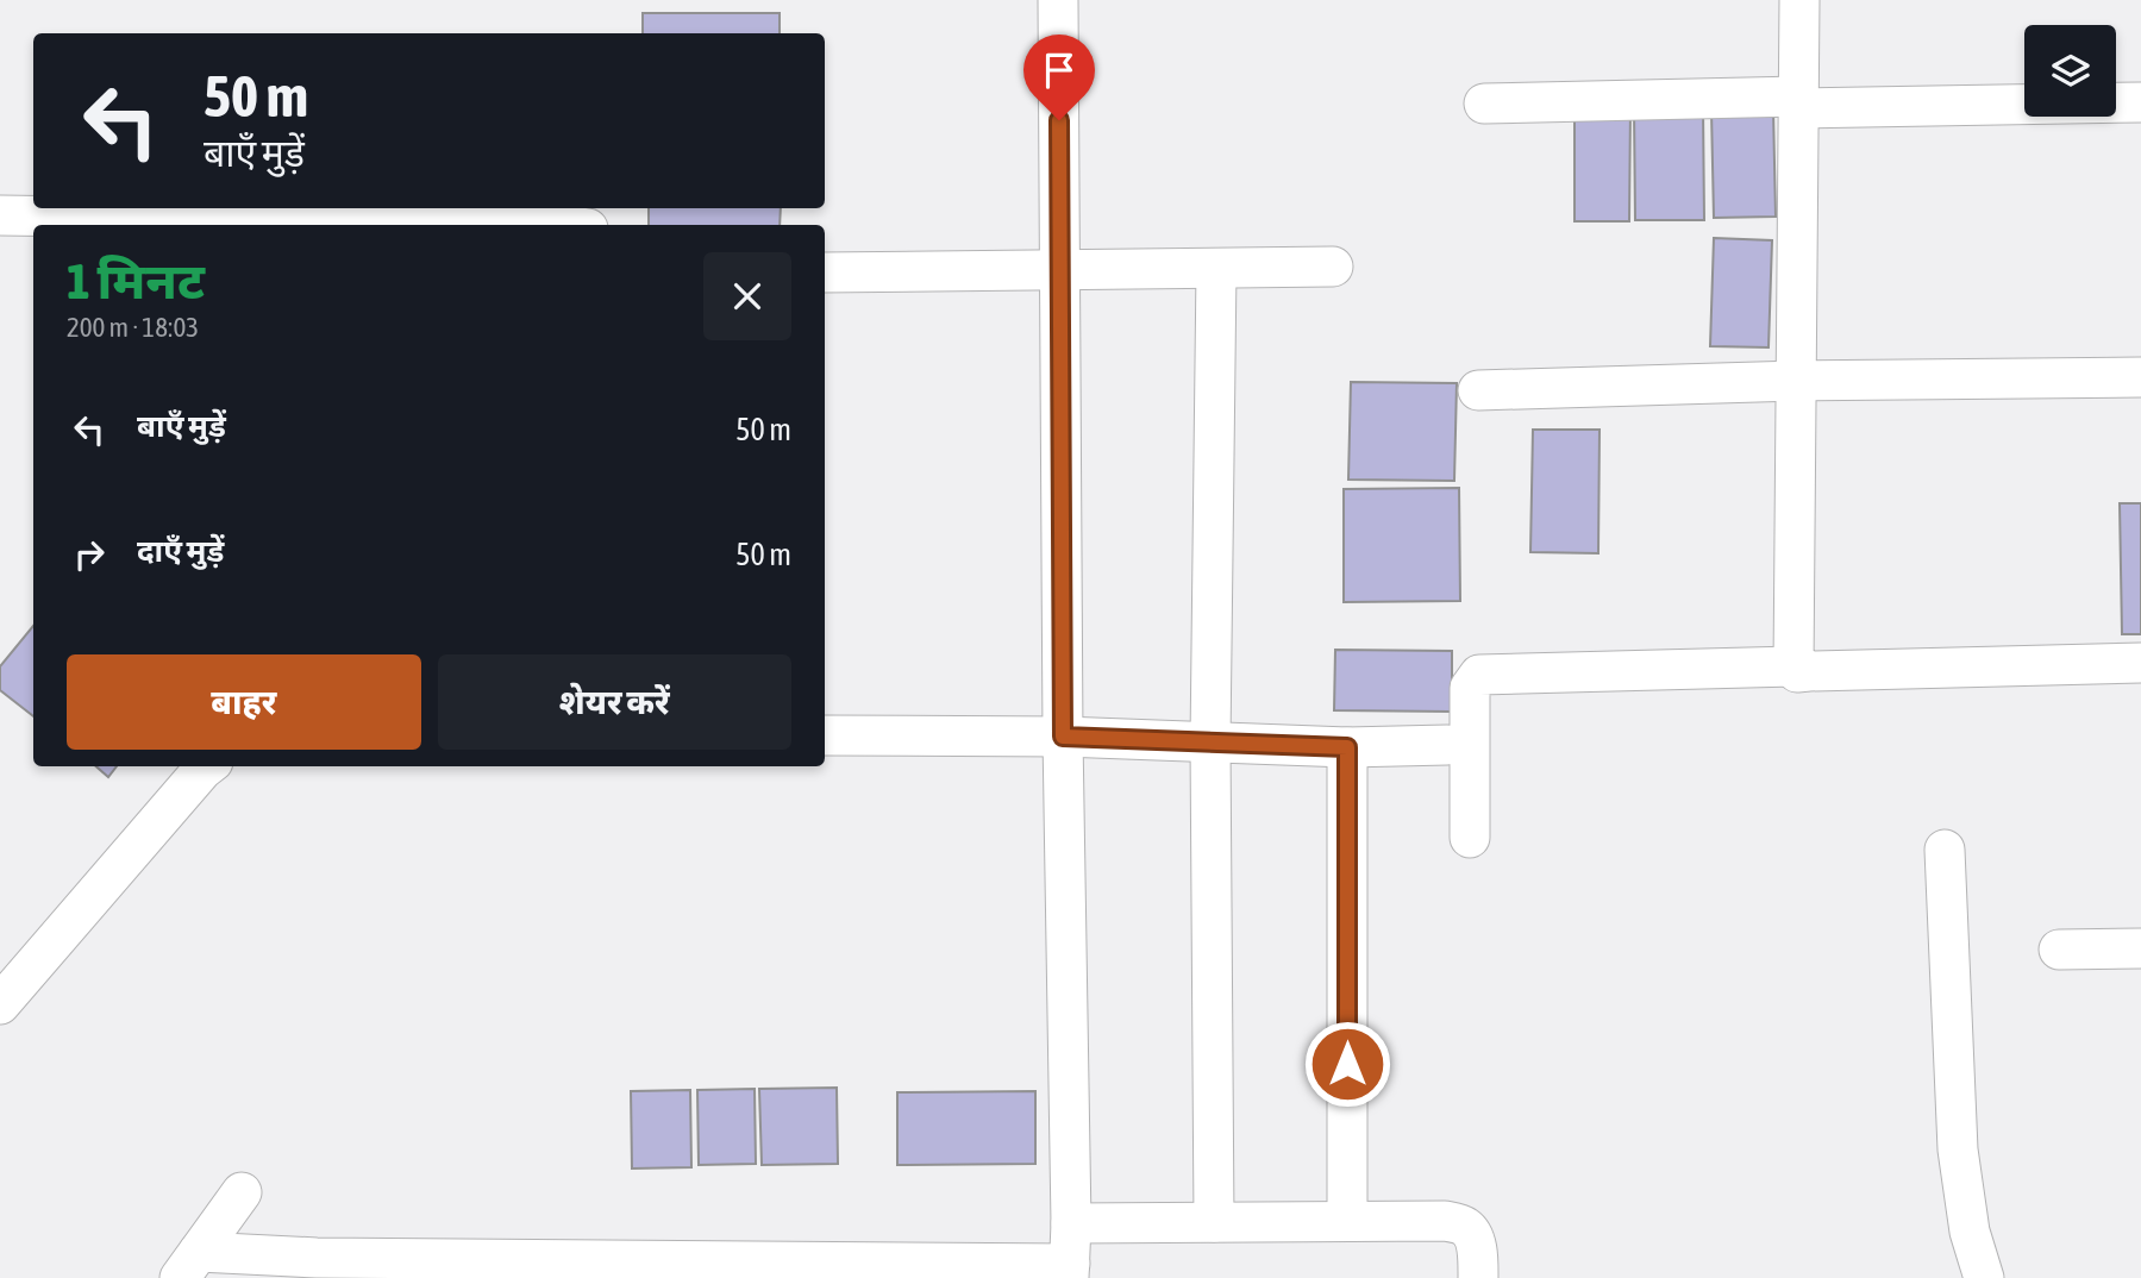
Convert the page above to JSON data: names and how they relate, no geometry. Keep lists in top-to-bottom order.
{
  "page": {
    "turn": ["50 m", "बाएँ मुड़ें"],
    "heading": ["1 मिनट", "200 m · 18:03"],
    "list": [
      {
        "name": "बाएँ मुड़ें",
        "value": "50 m"
      },
      {
        "name": "दाएँ मुड़ें",
        "value": "50 m"
      }
    ],
    "buttons": ["बाहर", "शेयर करें"]
  }
}
